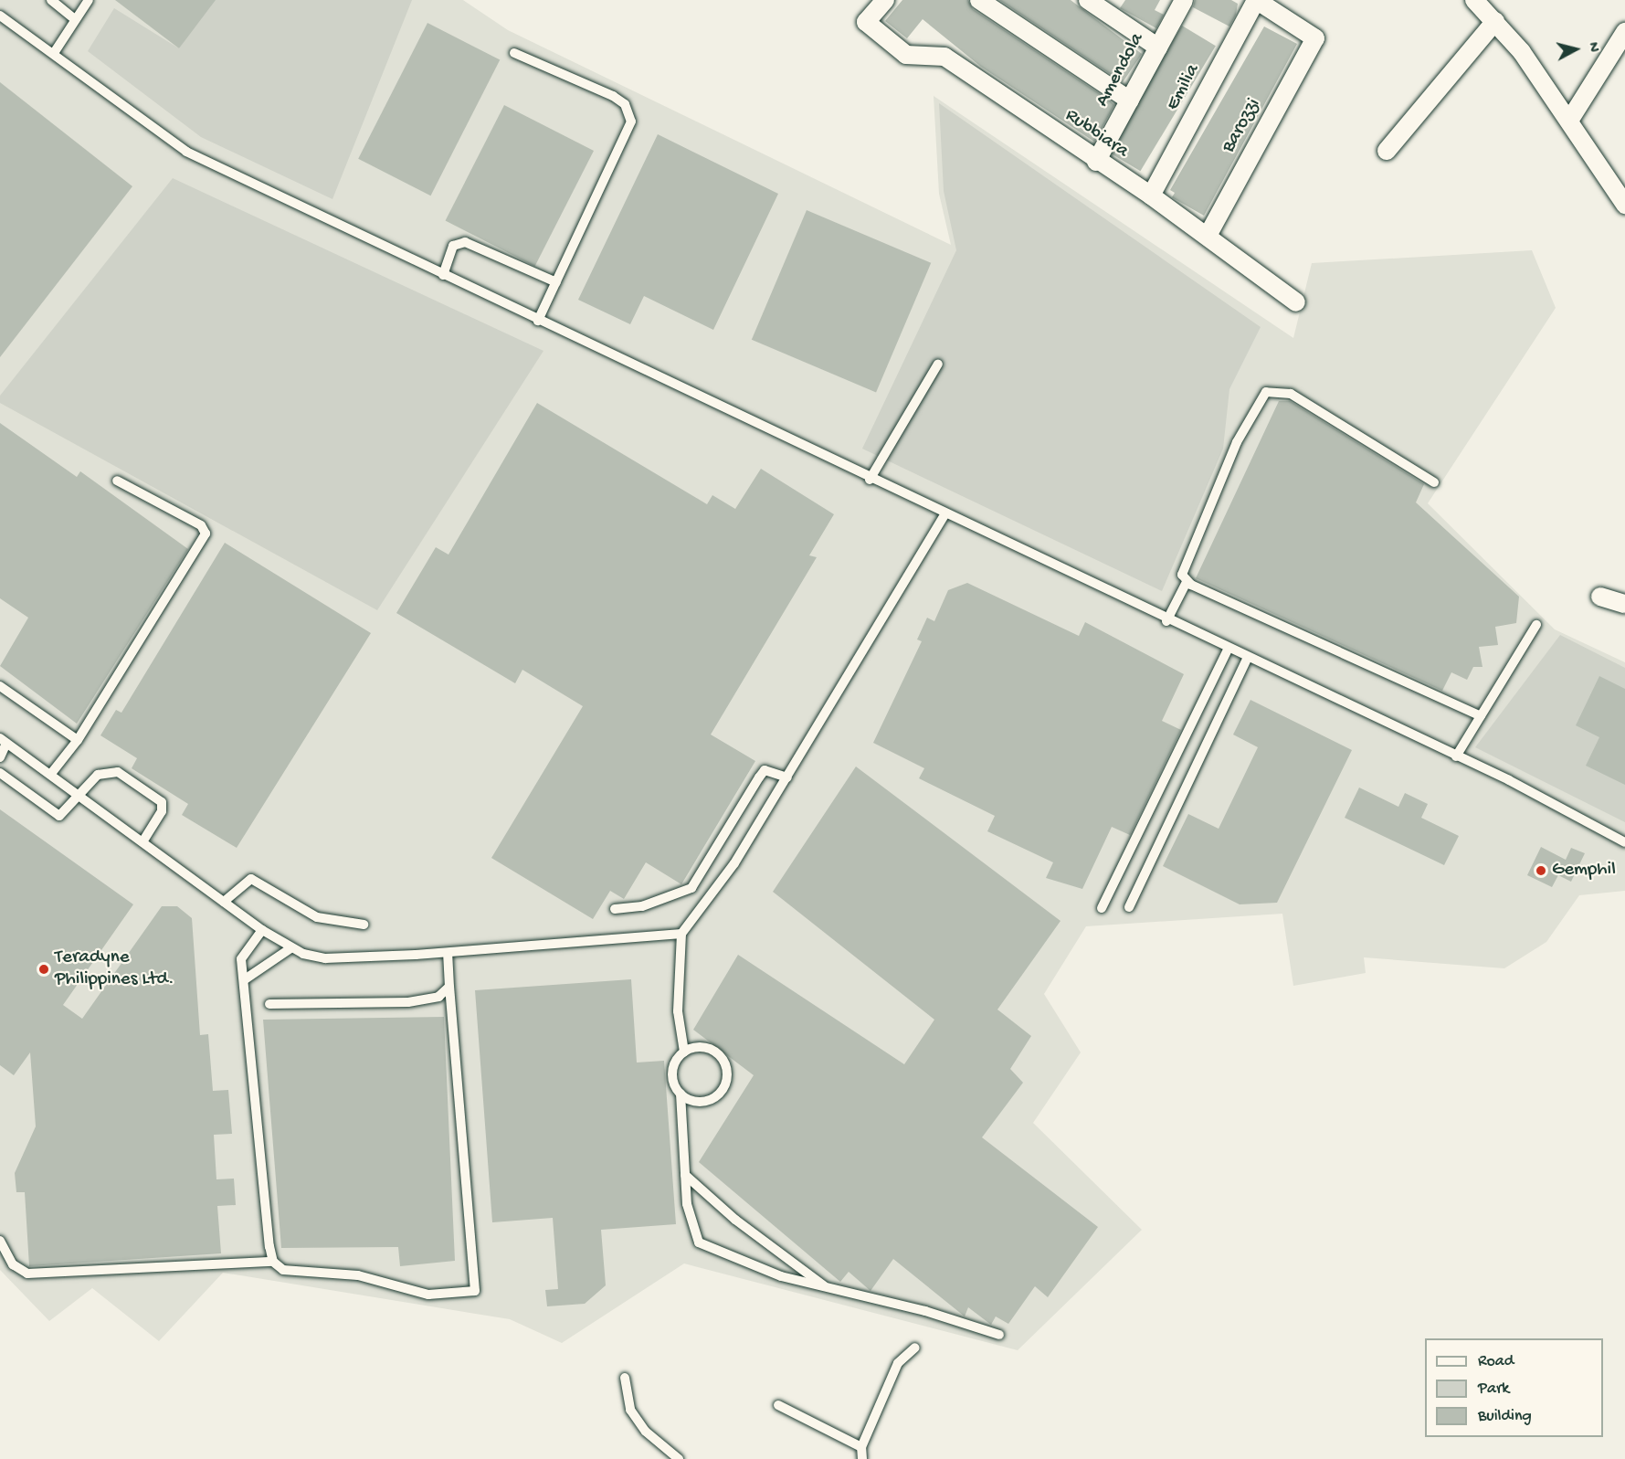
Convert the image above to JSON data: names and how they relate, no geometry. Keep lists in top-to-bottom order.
{
  "streets": {
    "street": [
      "Amendola",
      "Emilia",
      "Barozzi",
      "Rubbiara"
    ]
  },
  "crossings": [
    ["Amendola", "Rubbiara"],
    ["Emilia", "Barozzi"],
    ["Emilia", "Rubbiara"],
    ["Barozzi", "Rubbiara"]
  ],
  "places": ["Gemphil", "Teradyne Philippines Ltd."],
  "legend": ["Road", "Park", "Building"],
  "north": "right"
}
